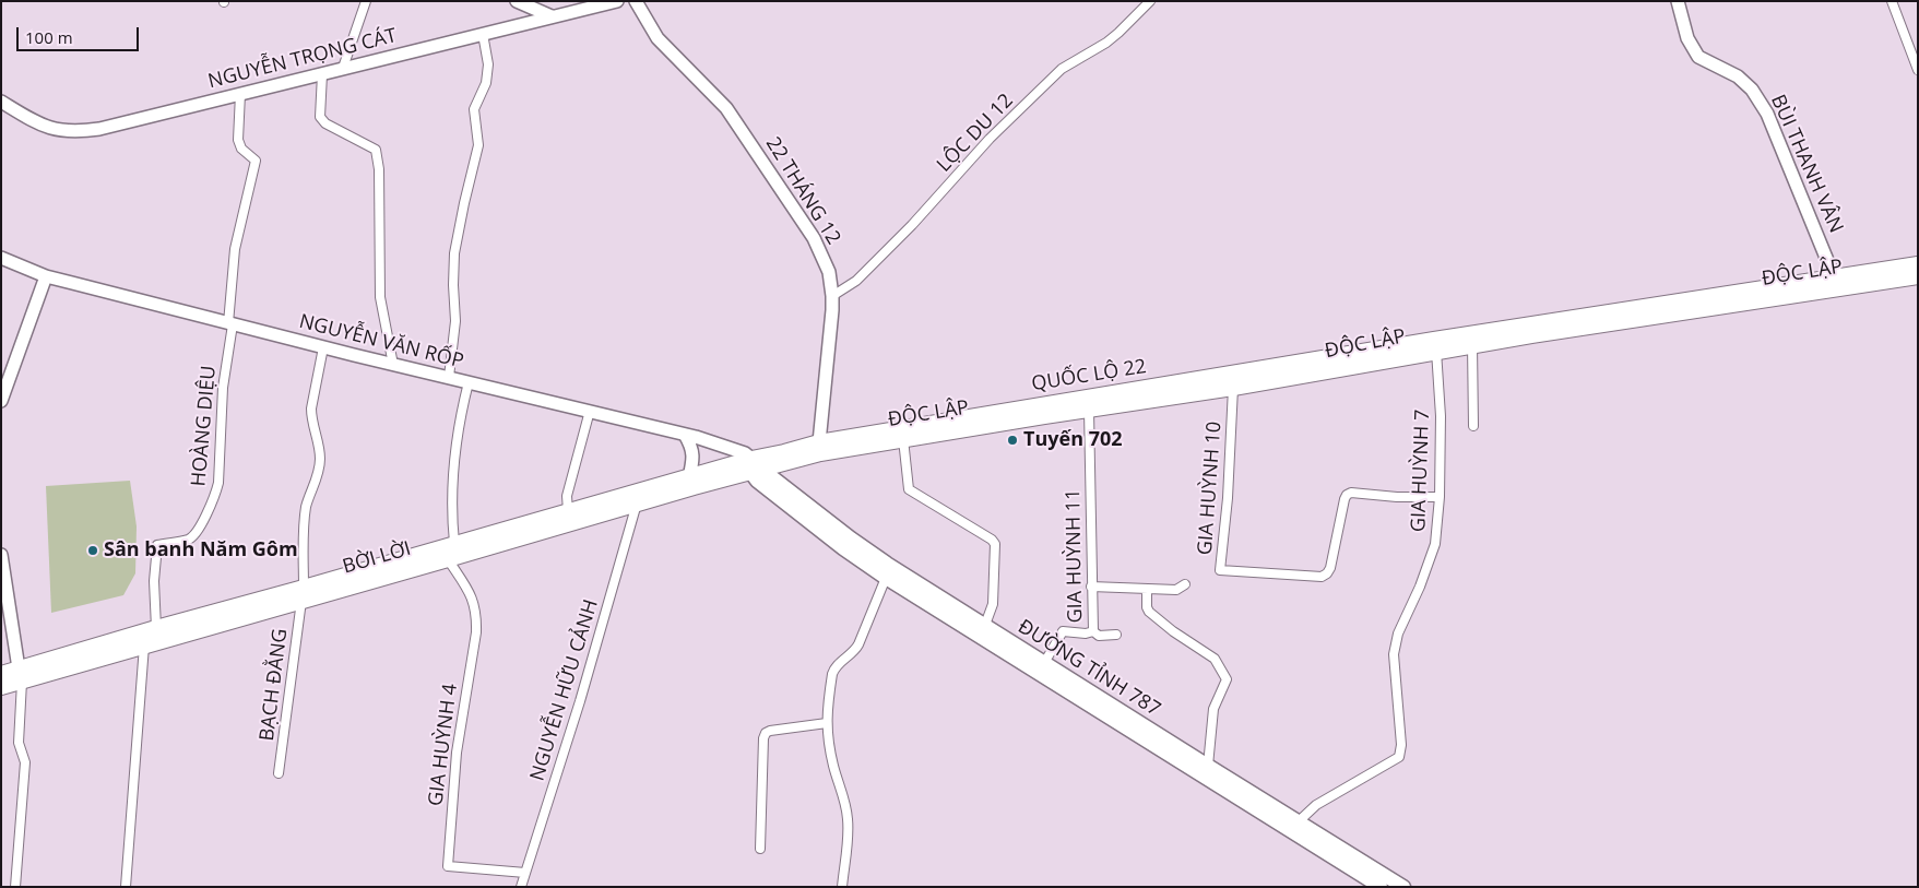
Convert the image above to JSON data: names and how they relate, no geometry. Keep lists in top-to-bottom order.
{
  "streets": {
    "highway": ["ĐỘC LẬP", "QUỐC LỘ 22", "BỜI LỜI"],
    "main road": ["ĐƯỜNG TỈNH 787"],
    "street": [
      "NGUYỄN TRỌNG CÁT",
      "LỘC DU 12",
      "BÙI THANH VÂN",
      "22 THÁNG 12",
      "NGUYỄN VĂN RỐP",
      "HOÀNG DIỆU",
      "GIA HUỲNH 7",
      "GIA HUỲNH 10",
      "GIA HUỲNH 11",
      "BẠCH ĐẰNG",
      "NGUYỄN HỮU CẢNH",
      "GIA HUỲNH 4"
    ]
  },
  "crossings": [
    ["NGUYỄN TRỌNG CÁT", "HOÀNG DIỆU"],
    ["LỘC DU 12", "22 THÁNG 12"],
    ["BÙI THANH VÂN", "ĐỘC LẬP"],
    ["22 THÁNG 12", "ĐỘC LẬP"],
    ["22 THÁNG 12", "QUỐC LỘ 22"],
    ["ĐỘC LẬP", "QUỐC LỘ 22"],
    ["ĐỘC LẬP", "GIA HUỲNH 7"],
    ["ĐỘC LẬP", "GIA HUỲNH 10"],
    ["ĐỘC LẬP", "GIA HUỲNH 11"],
    ["NGUYỄN VĂN RỐP", "QUỐC LỘ 22"],
    ["NGUYỄN VĂN RỐP", "HOÀNG DIỆU"],
    ["NGUYỄN VĂN RỐP", "BỜI LỜI"],
    ["NGUYỄN VĂN RỐP", "ĐƯỜNG TỈNH 787"],
    ["NGUYỄN VĂN RỐP", "BẠCH ĐẰNG"],
    ["QUỐC LỘ 22", "GIA HUỲNH 7"],
    ["QUỐC LỘ 22", "BỜI LỜI"],
    ["QUỐC LỘ 22", "ĐƯỜNG TỈNH 787"],
    ["HOÀNG DIỆU", "BỜI LỜI"],
    ["GIA HUỲNH 7", "GIA HUỲNH 10"],
    ["GIA HUỲNH 7", "ĐƯỜNG TỈNH 787"],
    ["GIA HUỲNH 11", "ĐƯỜNG TỈNH 787"],
    ["BỜI LỜI", "ĐƯỜNG TỈNH 787"],
    ["BỜI LỜI", "BẠCH ĐẰNG"],
    ["BỜI LỜI", "NGUYỄN HỮU CẢNH"],
    ["BỜI LỜI", "GIA HUỲNH 4"],
    ["NGUYỄN HỮU CẢNH", "GIA HUỲNH 4"]
  ],
  "places": ["Tuyến 702", "Sân banh Năm Gôm"],
  "scale_bar": "100 m"
}
